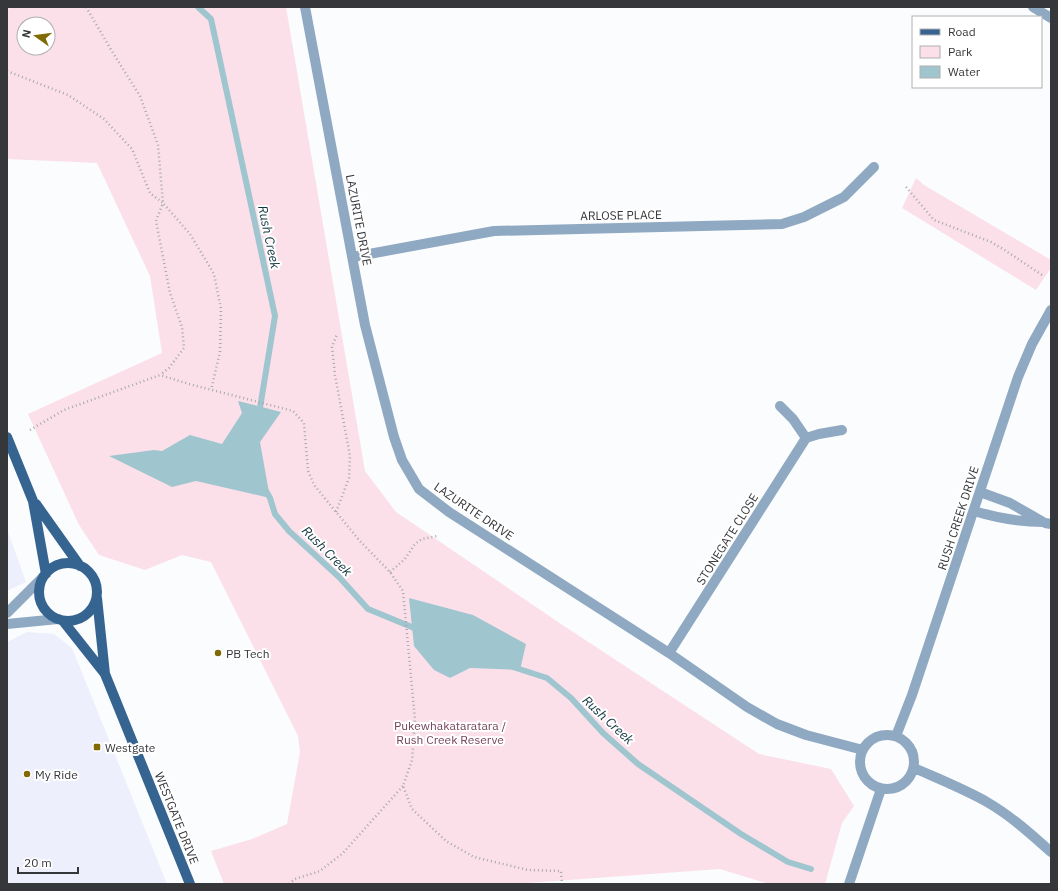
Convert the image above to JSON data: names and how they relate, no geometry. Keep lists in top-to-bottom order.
{
  "streets": {
    "main road": ["WESTGATE DRIVE"],
    "street": [
      "ARLOSE PLACE",
      "LAZURITE DRIVE",
      "RUSH CREEK DRIVE",
      "STONEGATE CLOSE"
    ]
  },
  "crossings": [
    ["ARLOSE PLACE", "LAZURITE DRIVE"],
    ["LAZURITE DRIVE", "RUSH CREEK DRIVE"],
    ["LAZURITE DRIVE", "STONEGATE CLOSE"]
  ],
  "water": ["Rush Creek"],
  "parks": ["Pukewhakataratara / Rush Creek Reserve"],
  "places": {
    "other": ["PB Tech", "My Ride"],
    "transit": ["Westgate"]
  },
  "legend": ["Road", "Park", "Water"],
  "scale_bar": "20 m",
  "north": "left"
}
